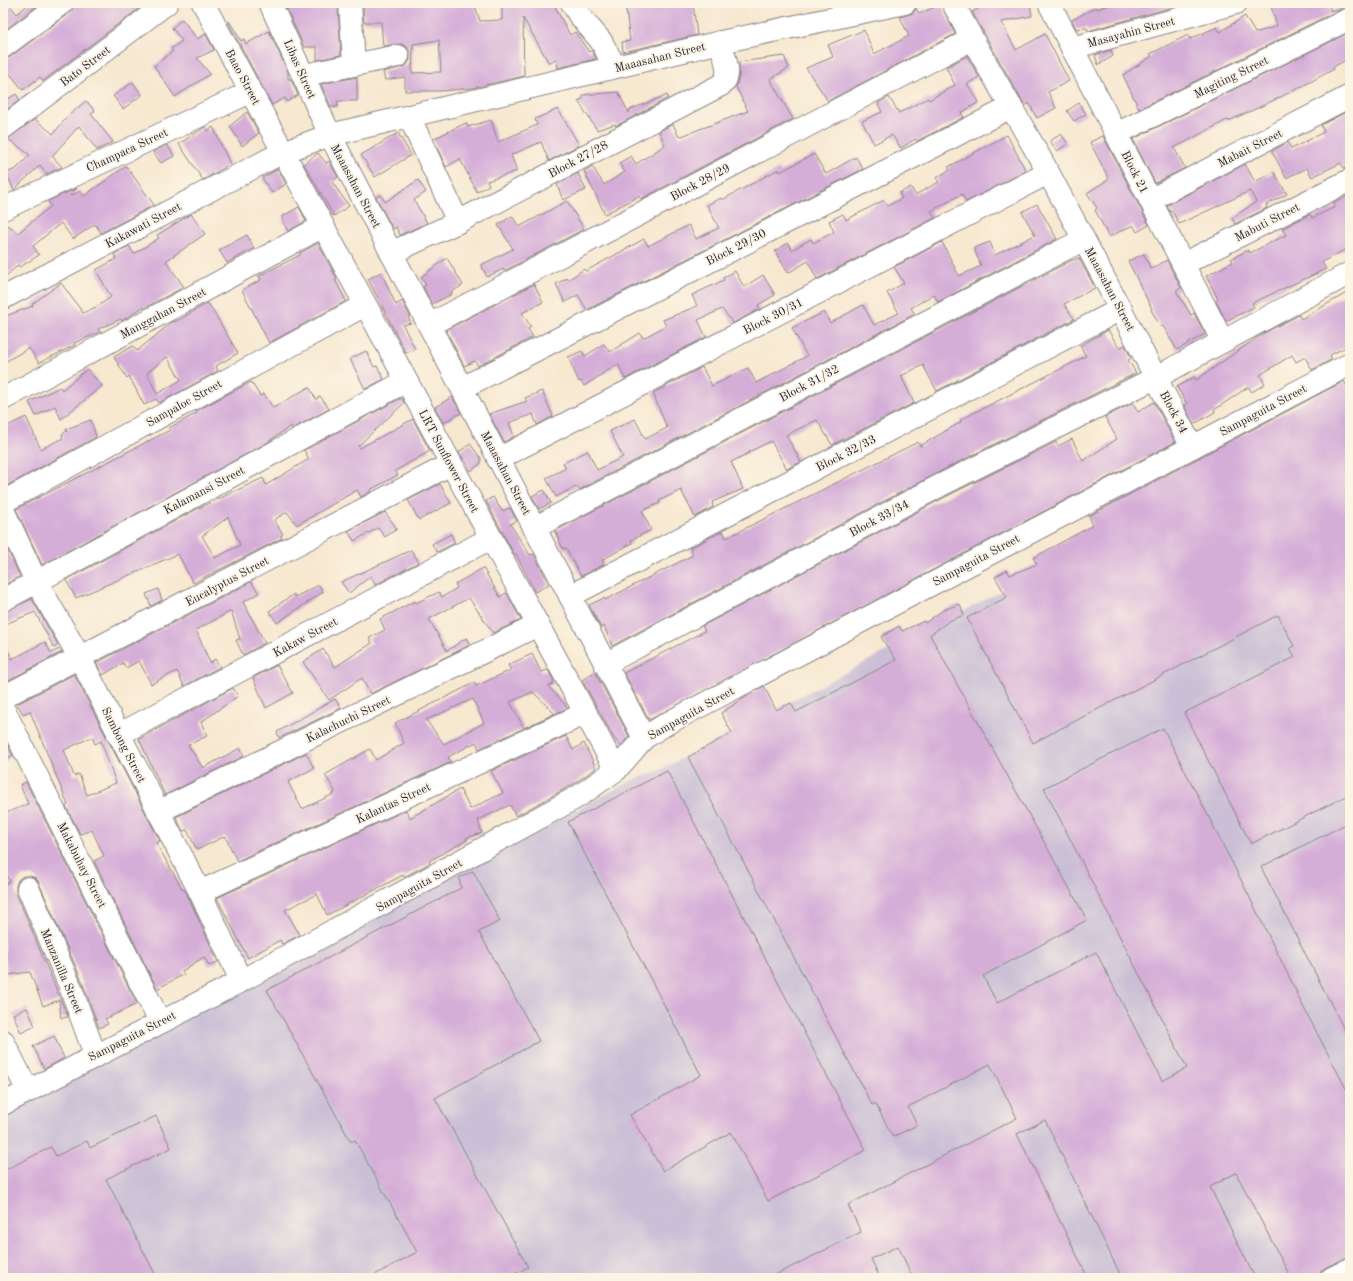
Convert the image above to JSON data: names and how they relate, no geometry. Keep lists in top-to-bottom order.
{
  "streets": {
    "street": [
      "Masayahin Street",
      "Maaasahan Street",
      "Bato Street",
      "Libas Street",
      "Baao Street",
      "Magiting Street",
      "Mabait Street",
      "Champaca Street",
      "Block 27/28",
      "Block 21",
      "Block 28/29",
      "Mabuti Street",
      "Kakawati Street",
      "Block 29/30",
      "Manggahan Street",
      "Block 30/31",
      "Block 31/32",
      "Sampaloc Street",
      "Sampaguita Street",
      "Block 34",
      "Block 32/33",
      "LRT Sunflower Street",
      "Kalamansi Street",
      "Block 33/34",
      "Eucalyptus Street",
      "Kakaw Street",
      "Kalachuchi Street",
      "Sambong Street",
      "Kalantas Street",
      "Makabuhay Street",
      "Manzanilla Street"
    ]
  },
  "crossings": [
    ["Masayahin Street", "Block 21"],
    ["Maaasahan Street", "Libas Street"],
    ["Maaasahan Street", "Block 27/28"],
    ["Maaasahan Street", "Block 28/29"],
    ["Maaasahan Street", "Kakawati Street"],
    ["Maaasahan Street", "Block 29/30"],
    ["Maaasahan Street", "Block 30/31"],
    ["Maaasahan Street", "Block 31/32"],
    ["Maaasahan Street", "Sampaguita Street"],
    ["Maaasahan Street", "Block 34"],
    ["Maaasahan Street", "Block 32/33"],
    ["Maaasahan Street", "Block 33/34"],
    ["Libas Street", "Kakawati Street"],
    ["Baao Street", "Champaca Street"],
    ["Baao Street", "Kakawati Street"],
    ["Baao Street", "LRT Sunflower Street"],
    ["Magiting Street", "Block 21"],
    ["Mabait Street", "Block 21"],
    ["Block 21", "Mabuti Street"],
    ["Kakawati Street", "LRT Sunflower Street"],
    ["Manggahan Street", "LRT Sunflower Street"],
    ["Sampaloc Street", "LRT Sunflower Street"],
    ["Sampaguita Street", "Block 34"],
    ["Sampaguita Street", "LRT Sunflower Street"],
    ["Sampaguita Street", "Sambong Street"],
    ["Sampaguita Street", "Makabuhay Street"],
    ["Sampaguita Street", "Manzanilla Street"],
    ["Block 34", "Block 33/34"],
    ["LRT Sunflower Street", "Kalamansi Street"],
    ["LRT Sunflower Street", "Eucalyptus Street"],
    ["LRT Sunflower Street", "Kakaw Street"],
    ["LRT Sunflower Street", "Kalachuchi Street"],
    ["LRT Sunflower Street", "Kalantas Street"],
    ["Kalamansi Street", "Sambong Street"],
    ["Eucalyptus Street", "Sambong Street"],
    ["Kakaw Street", "Sambong Street"],
    ["Kalachuchi Street", "Sambong Street"],
    ["Sambong Street", "Kalantas Street"]
  ]
}
